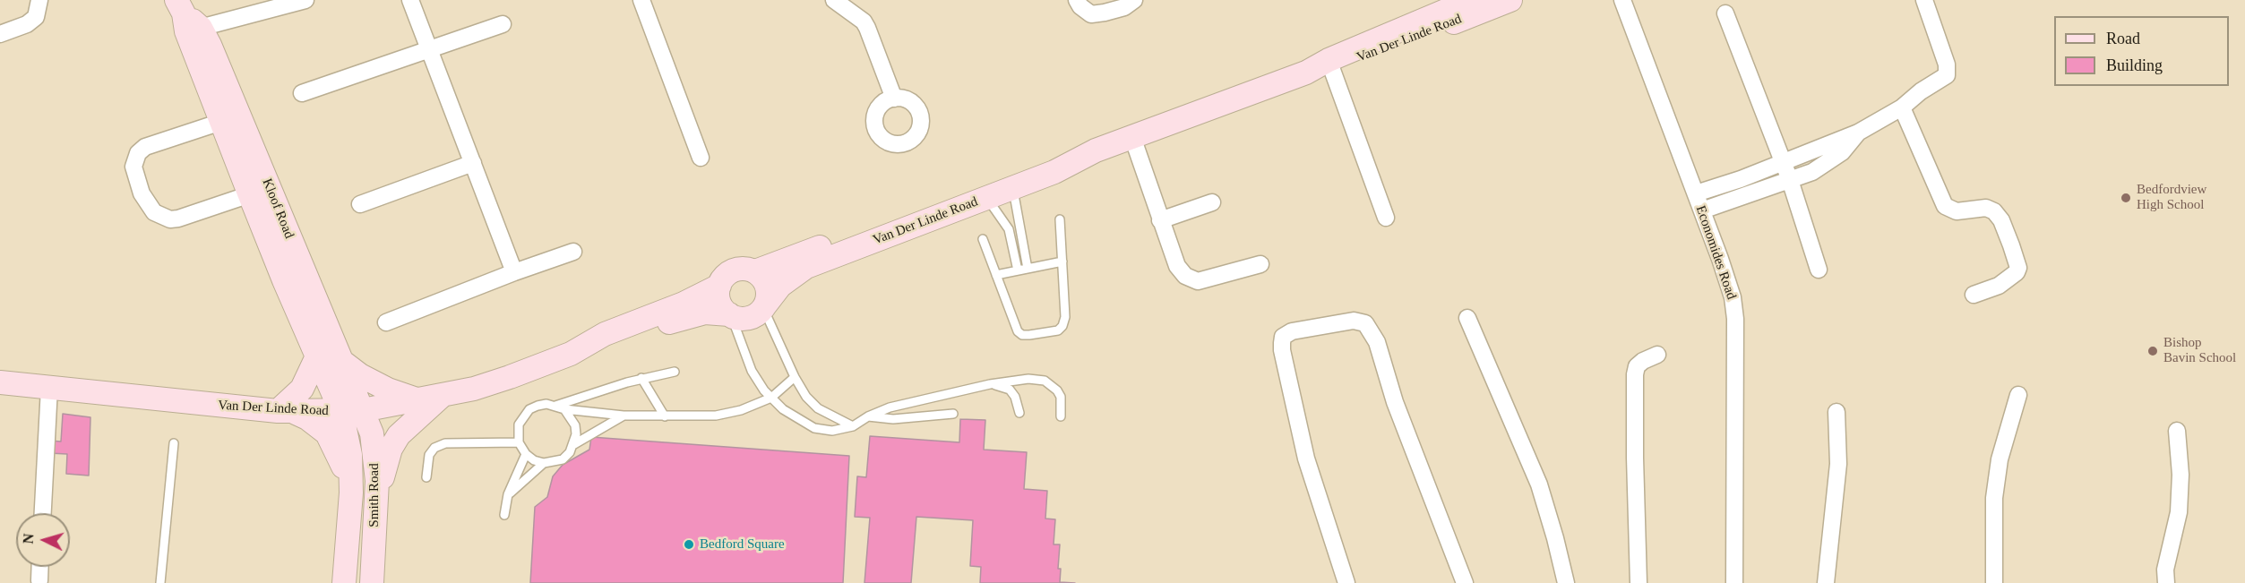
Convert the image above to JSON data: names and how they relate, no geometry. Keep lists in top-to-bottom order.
{
  "streets": {
    "main road": ["Van Der Linde Road", "Kloof Road", "Smith Road"],
    "street": ["Economides Road"]
  },
  "crossings": [
    ["Van Der Linde Road", "Kloof Road"],
    ["Van Der Linde Road", "Smith Road"],
    ["Kloof Road", "Smith Road"]
  ],
  "places": ["Bedfordview High School", "Bishop Bavin School", "Bedford Square"],
  "legend": ["Road", "Building"],
  "north": "left"
}
